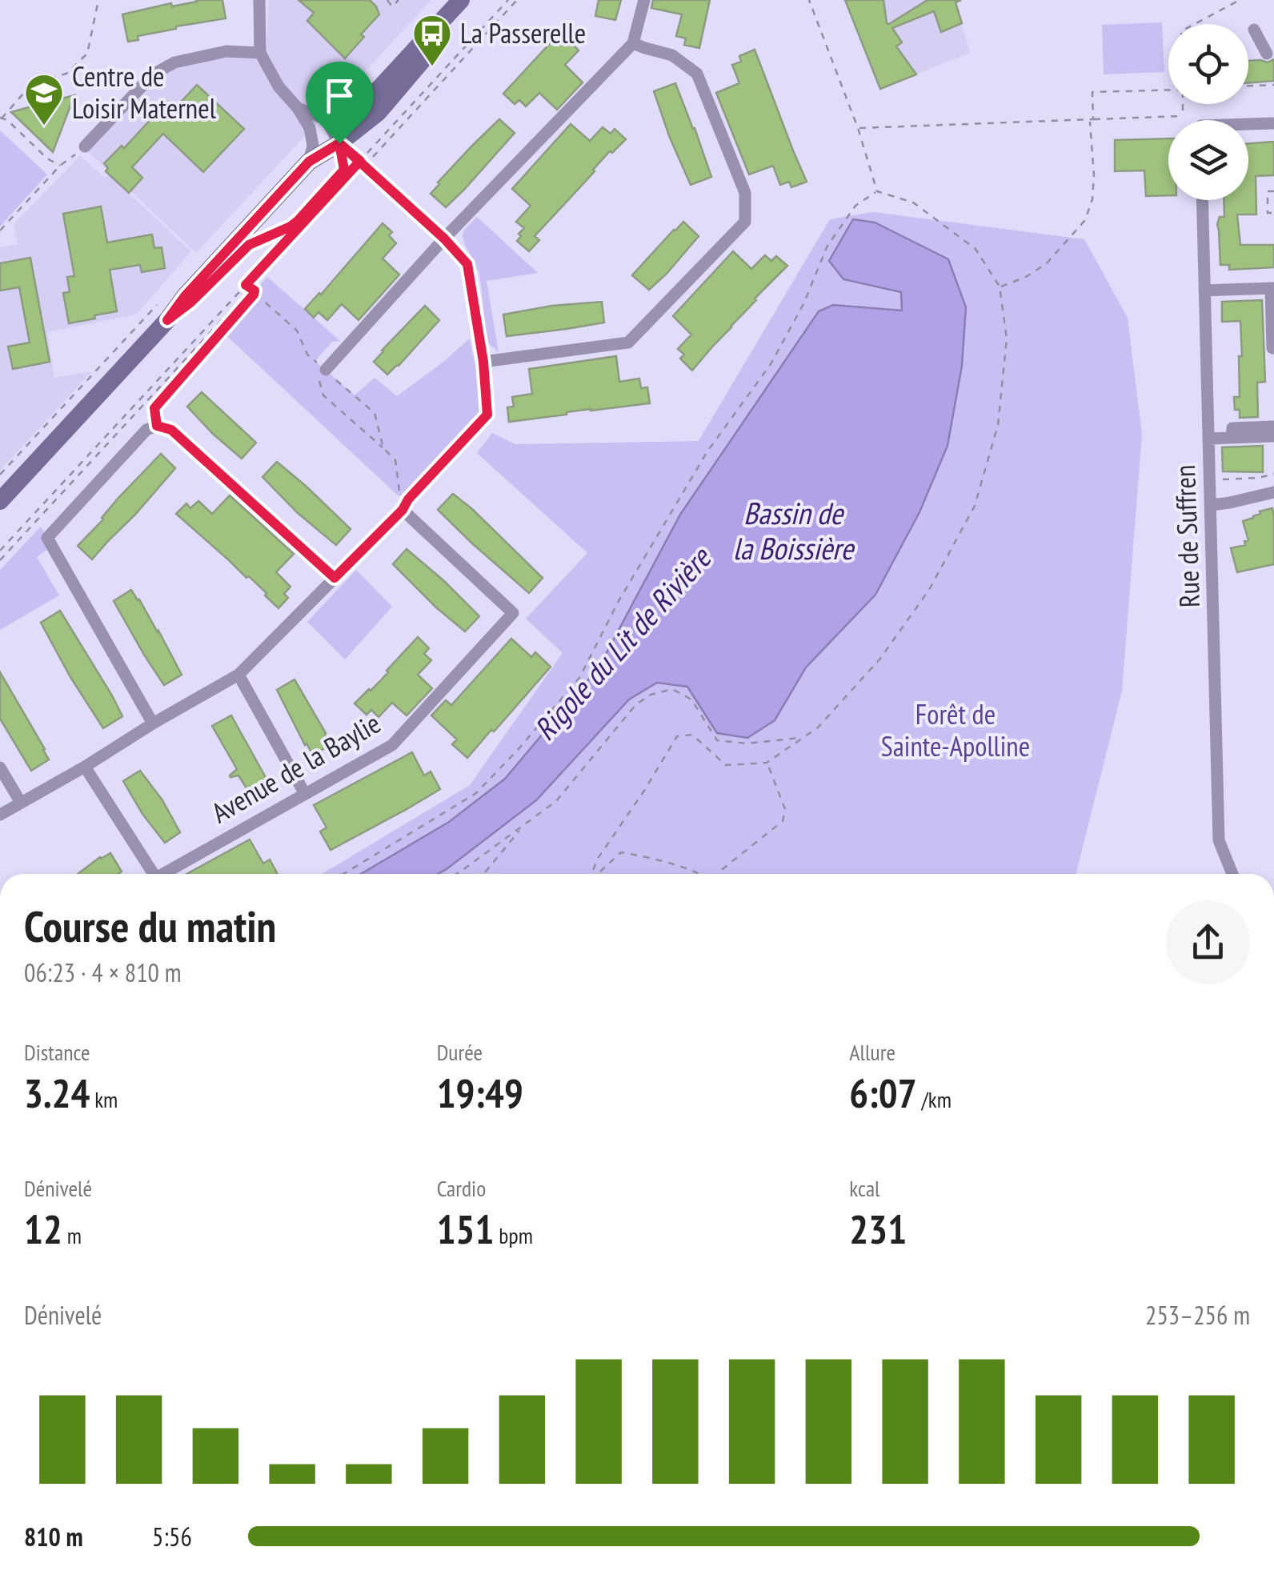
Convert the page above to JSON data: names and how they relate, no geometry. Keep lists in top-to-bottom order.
{
  "streets": {
    "street": ["Rue de Suffren", "Avenue de la Baylie"]
  },
  "water": ["Bassin de la Boissière", "Rigole du Lit de Rivière"],
  "parks": ["Forêt de Sainte-Apolline"],
  "places": {
    "bus stop": ["La Passerelle"],
    "school or university": ["Centre de Loisir Maternel"]
  },
  "page": {
    "heading": ["Course du matin", "06:23 · 4 × 810 m"],
    "stats": [
      ["Distance", "3.24 km"],
      ["Durée", "19:49"],
      ["Allure", "6:07 /km"],
      ["Dénivelé", "12 m"],
      ["Cardio", "151 bpm"],
      ["kcal", "231"]
    ],
    "chart": ["Dénivelé", "253–256 m"],
    "list": [
      {
        "name": "810 m",
        "note": "5:56"
      }
    ]
  }
}
